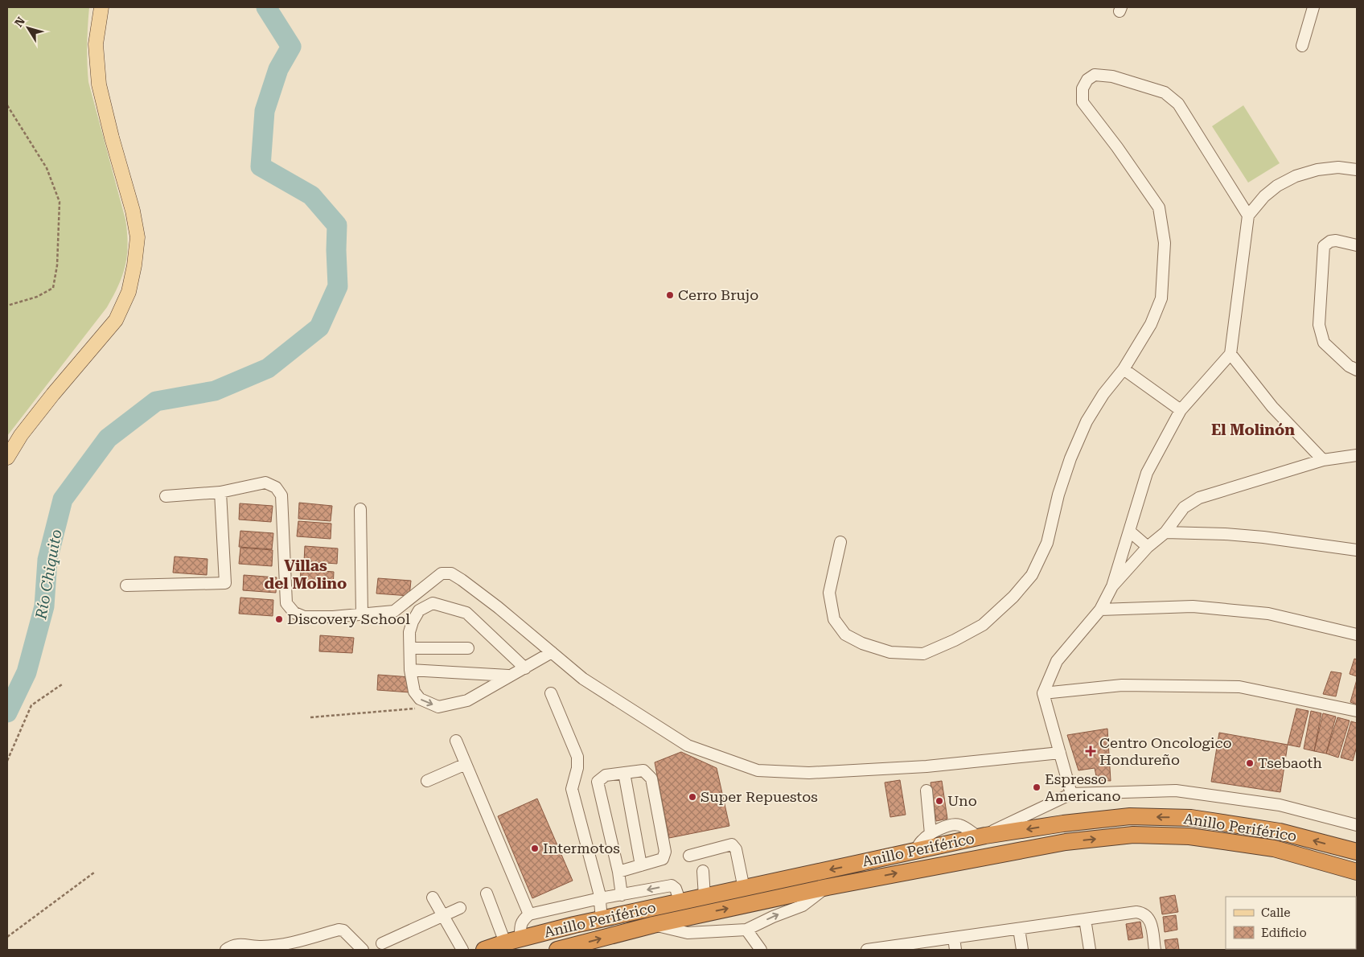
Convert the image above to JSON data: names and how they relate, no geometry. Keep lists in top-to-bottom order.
{
  "streets": {
    "highway": ["Anillo Periférico"]
  },
  "districts": ["El Molinón", "Villas del Molino"],
  "water": ["Río Chiquito"],
  "places": {
    "other": [
      "Cerro Brujo",
      "Discovery School",
      "Tsebaoth",
      "Espresso Americano",
      "Super Repuestos",
      "Uno",
      "Intermotos"
    ],
    "health": ["Centro Oncologico Hondureño"]
  },
  "legend": ["Calle", "Edificio"],
  "north": "top left"
}
